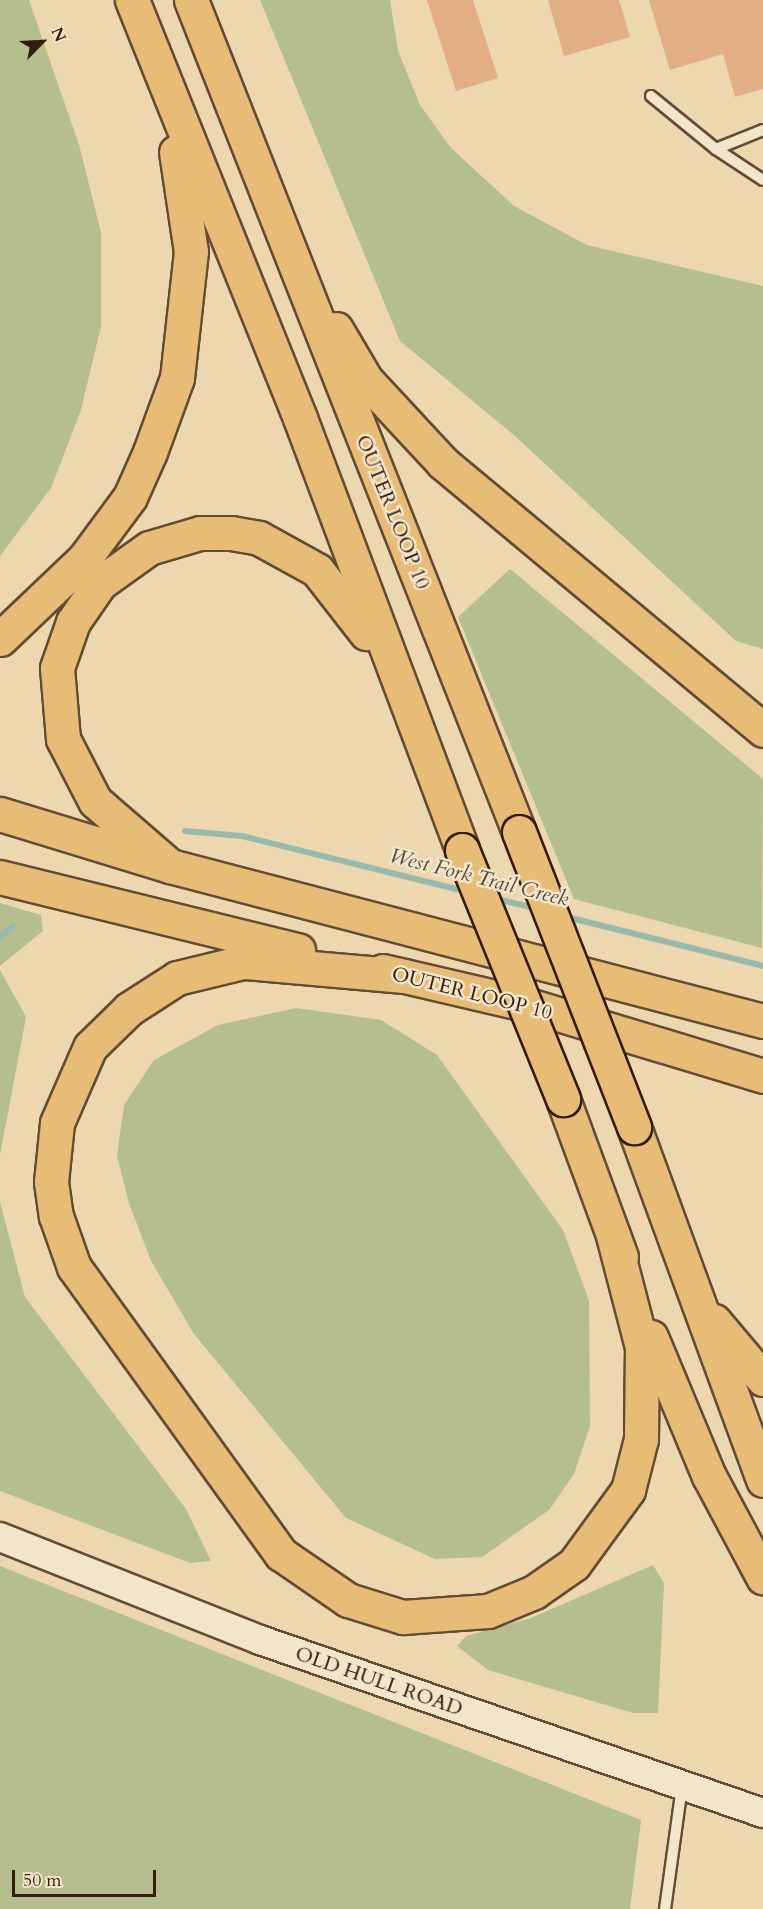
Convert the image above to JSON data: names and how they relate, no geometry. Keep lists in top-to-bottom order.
{
  "streets": {
    "highway": ["OUTER LOOP 10"],
    "main road": ["OLD HULL ROAD"]
  },
  "water": ["West Fork Trail Creek"],
  "scale_bar": "50 m",
  "north": "top right"
}
